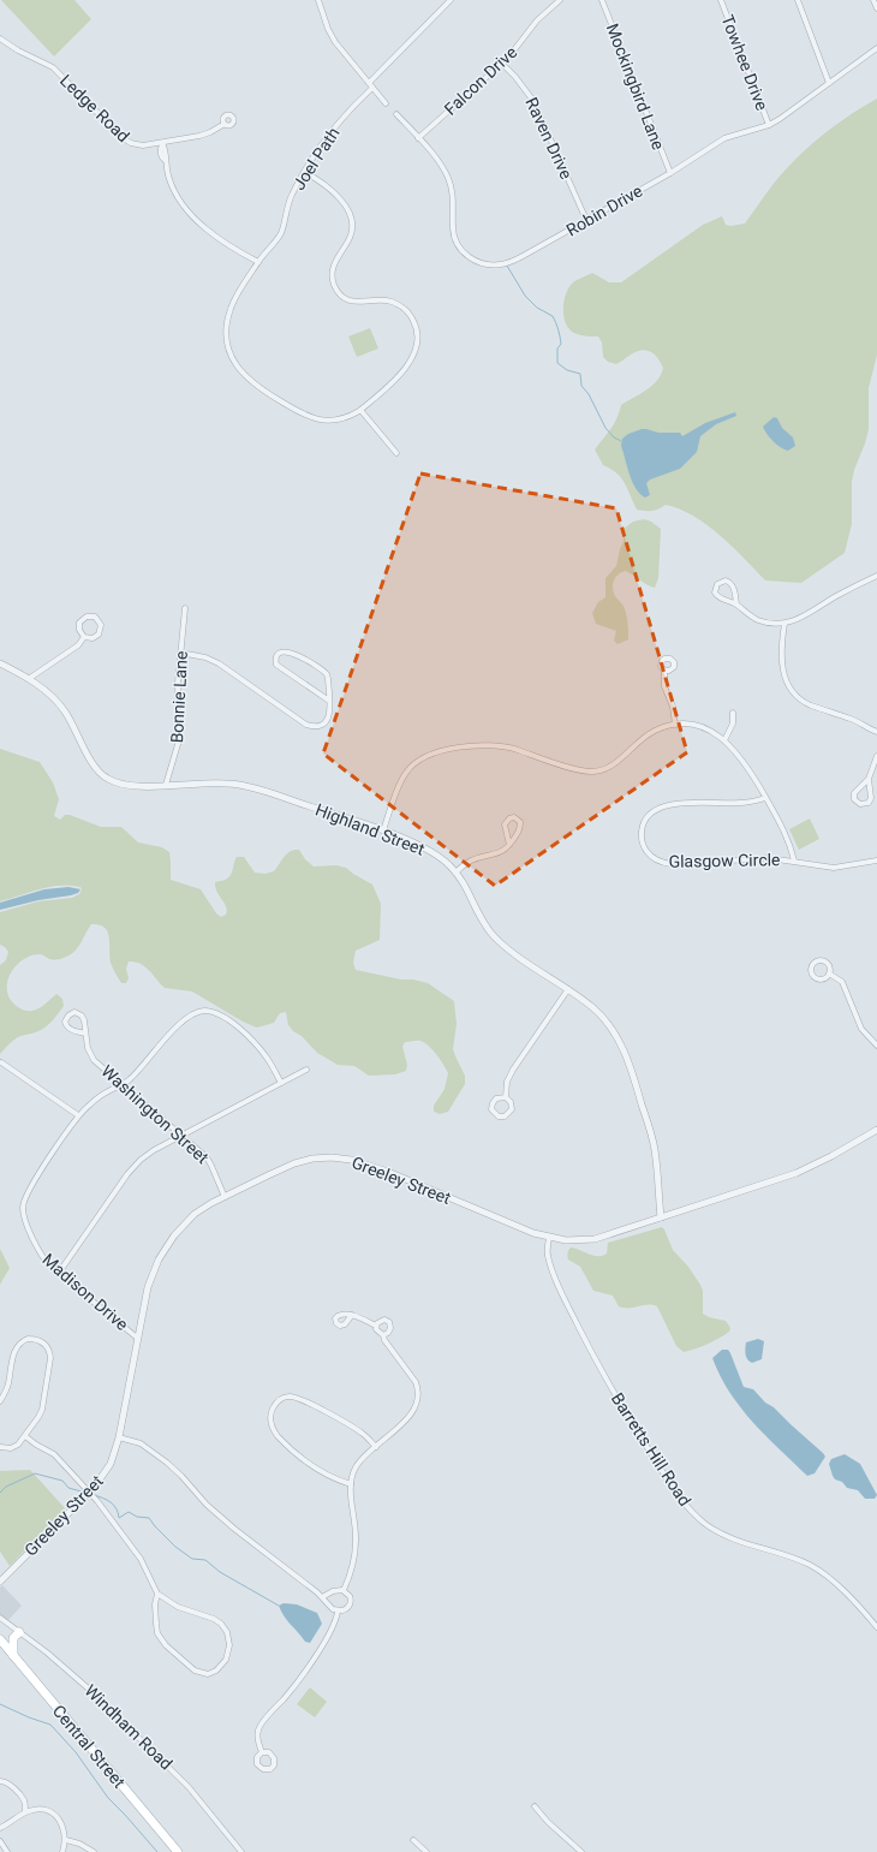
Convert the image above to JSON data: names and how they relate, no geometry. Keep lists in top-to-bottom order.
{
  "streets": {
    "main road": ["Central Street"],
    "street": [
      "Towhee Drive",
      "Falcon Drive",
      "Mockingbird Lane",
      "Ledge Road",
      "Raven Drive",
      "Joel Path",
      "Robin Drive",
      "Bonnie Lane",
      "Highland Street",
      "Glasgow Circle",
      "Washington Street",
      "Greeley Street",
      "Madison Drive",
      "Barretts Hill Road",
      "Windham Road"
    ]
  },
  "crossings": [
    ["Towhee Drive", "Robin Drive"],
    ["Falcon Drive", "Raven Drive"],
    ["Falcon Drive", "Robin Drive"],
    ["Mockingbird Lane", "Robin Drive"],
    ["Raven Drive", "Robin Drive"],
    ["Bonnie Lane", "Highland Street"],
    ["Highland Street", "Greeley Street"],
    ["Washington Street", "Greeley Street"],
    ["Washington Street", "Madison Drive"],
    ["Greeley Street", "Madison Drive"],
    ["Greeley Street", "Barretts Hill Road"]
  ]
}
